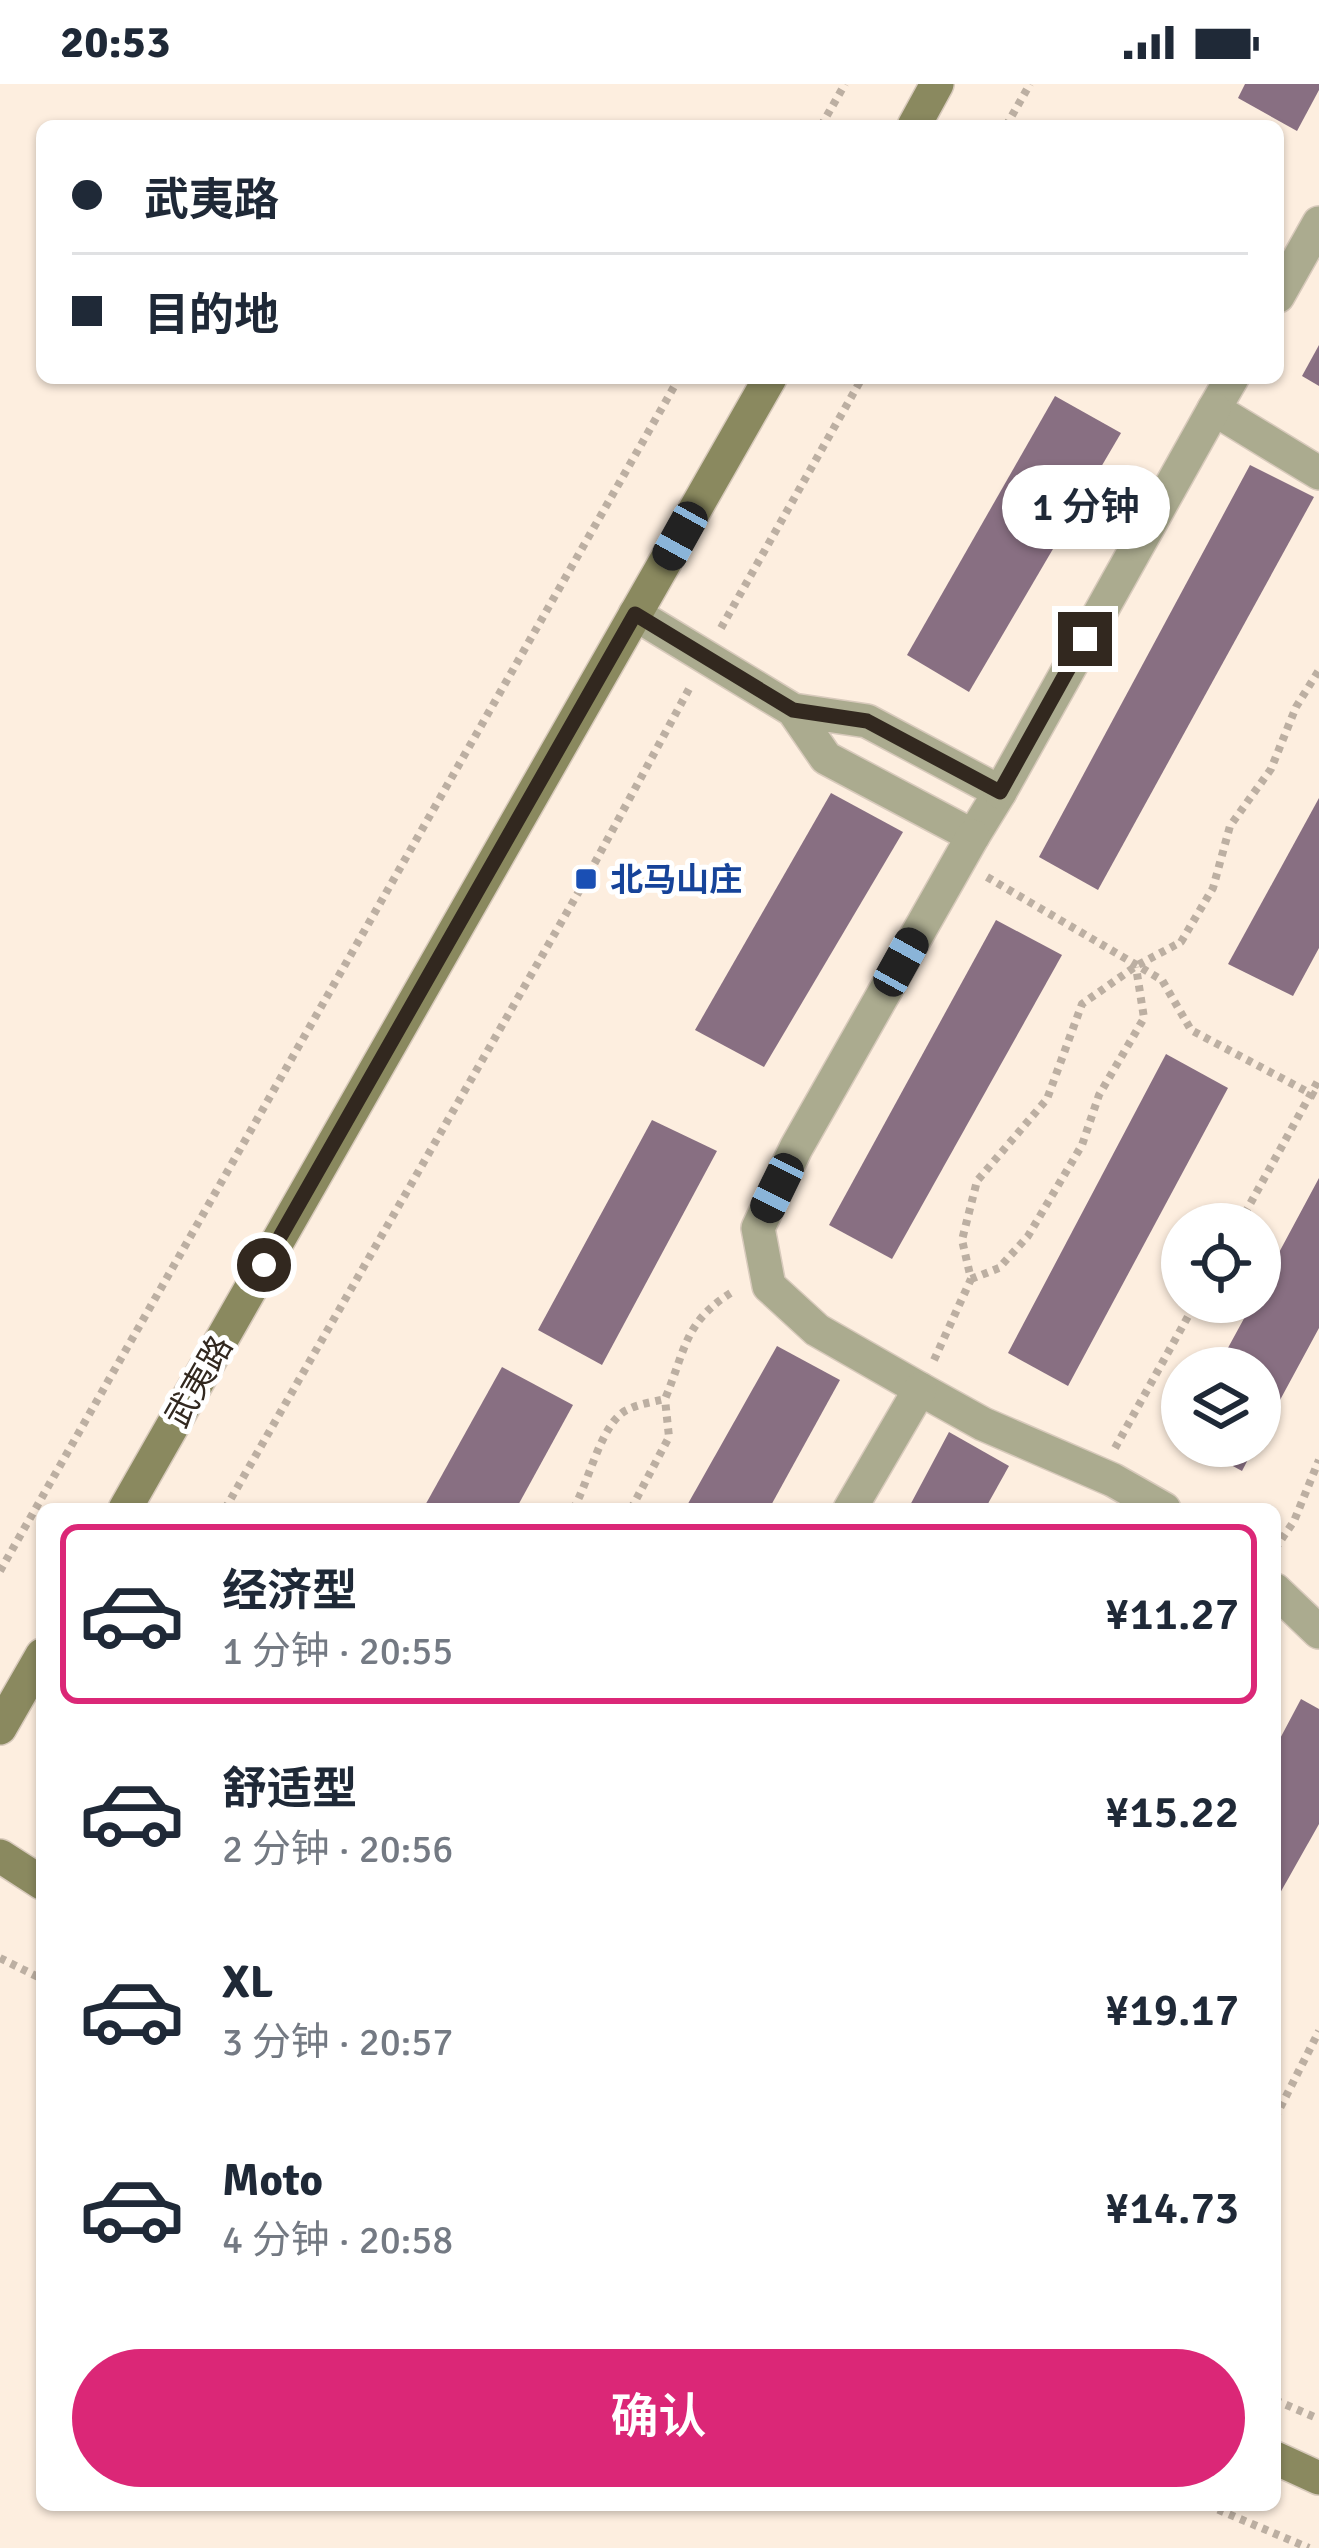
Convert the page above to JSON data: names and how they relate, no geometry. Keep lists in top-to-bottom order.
{
  "streets": {
    "main road": ["武夷路"]
  },
  "places": {
    "transit": ["北马山庄"]
  },
  "page": {
    "status": "20:53",
    "banner": ["武夷路", "目的地"],
    "bubble": "1 分钟",
    "list": [
      {
        "name": "经济型",
        "note": "1 分钟 · 20:55",
        "value": "¥11.27"
      },
      {
        "name": "舒适型",
        "note": "2 分钟 · 20:56",
        "value": "¥15.22"
      },
      {
        "name": "XL",
        "note": "3 分钟 · 20:57",
        "value": "¥19.17"
      },
      {
        "name": "Moto",
        "note": "4 分钟 · 20:58",
        "value": "¥14.73"
      }
    ],
    "buttons": "确认"
  }
}
